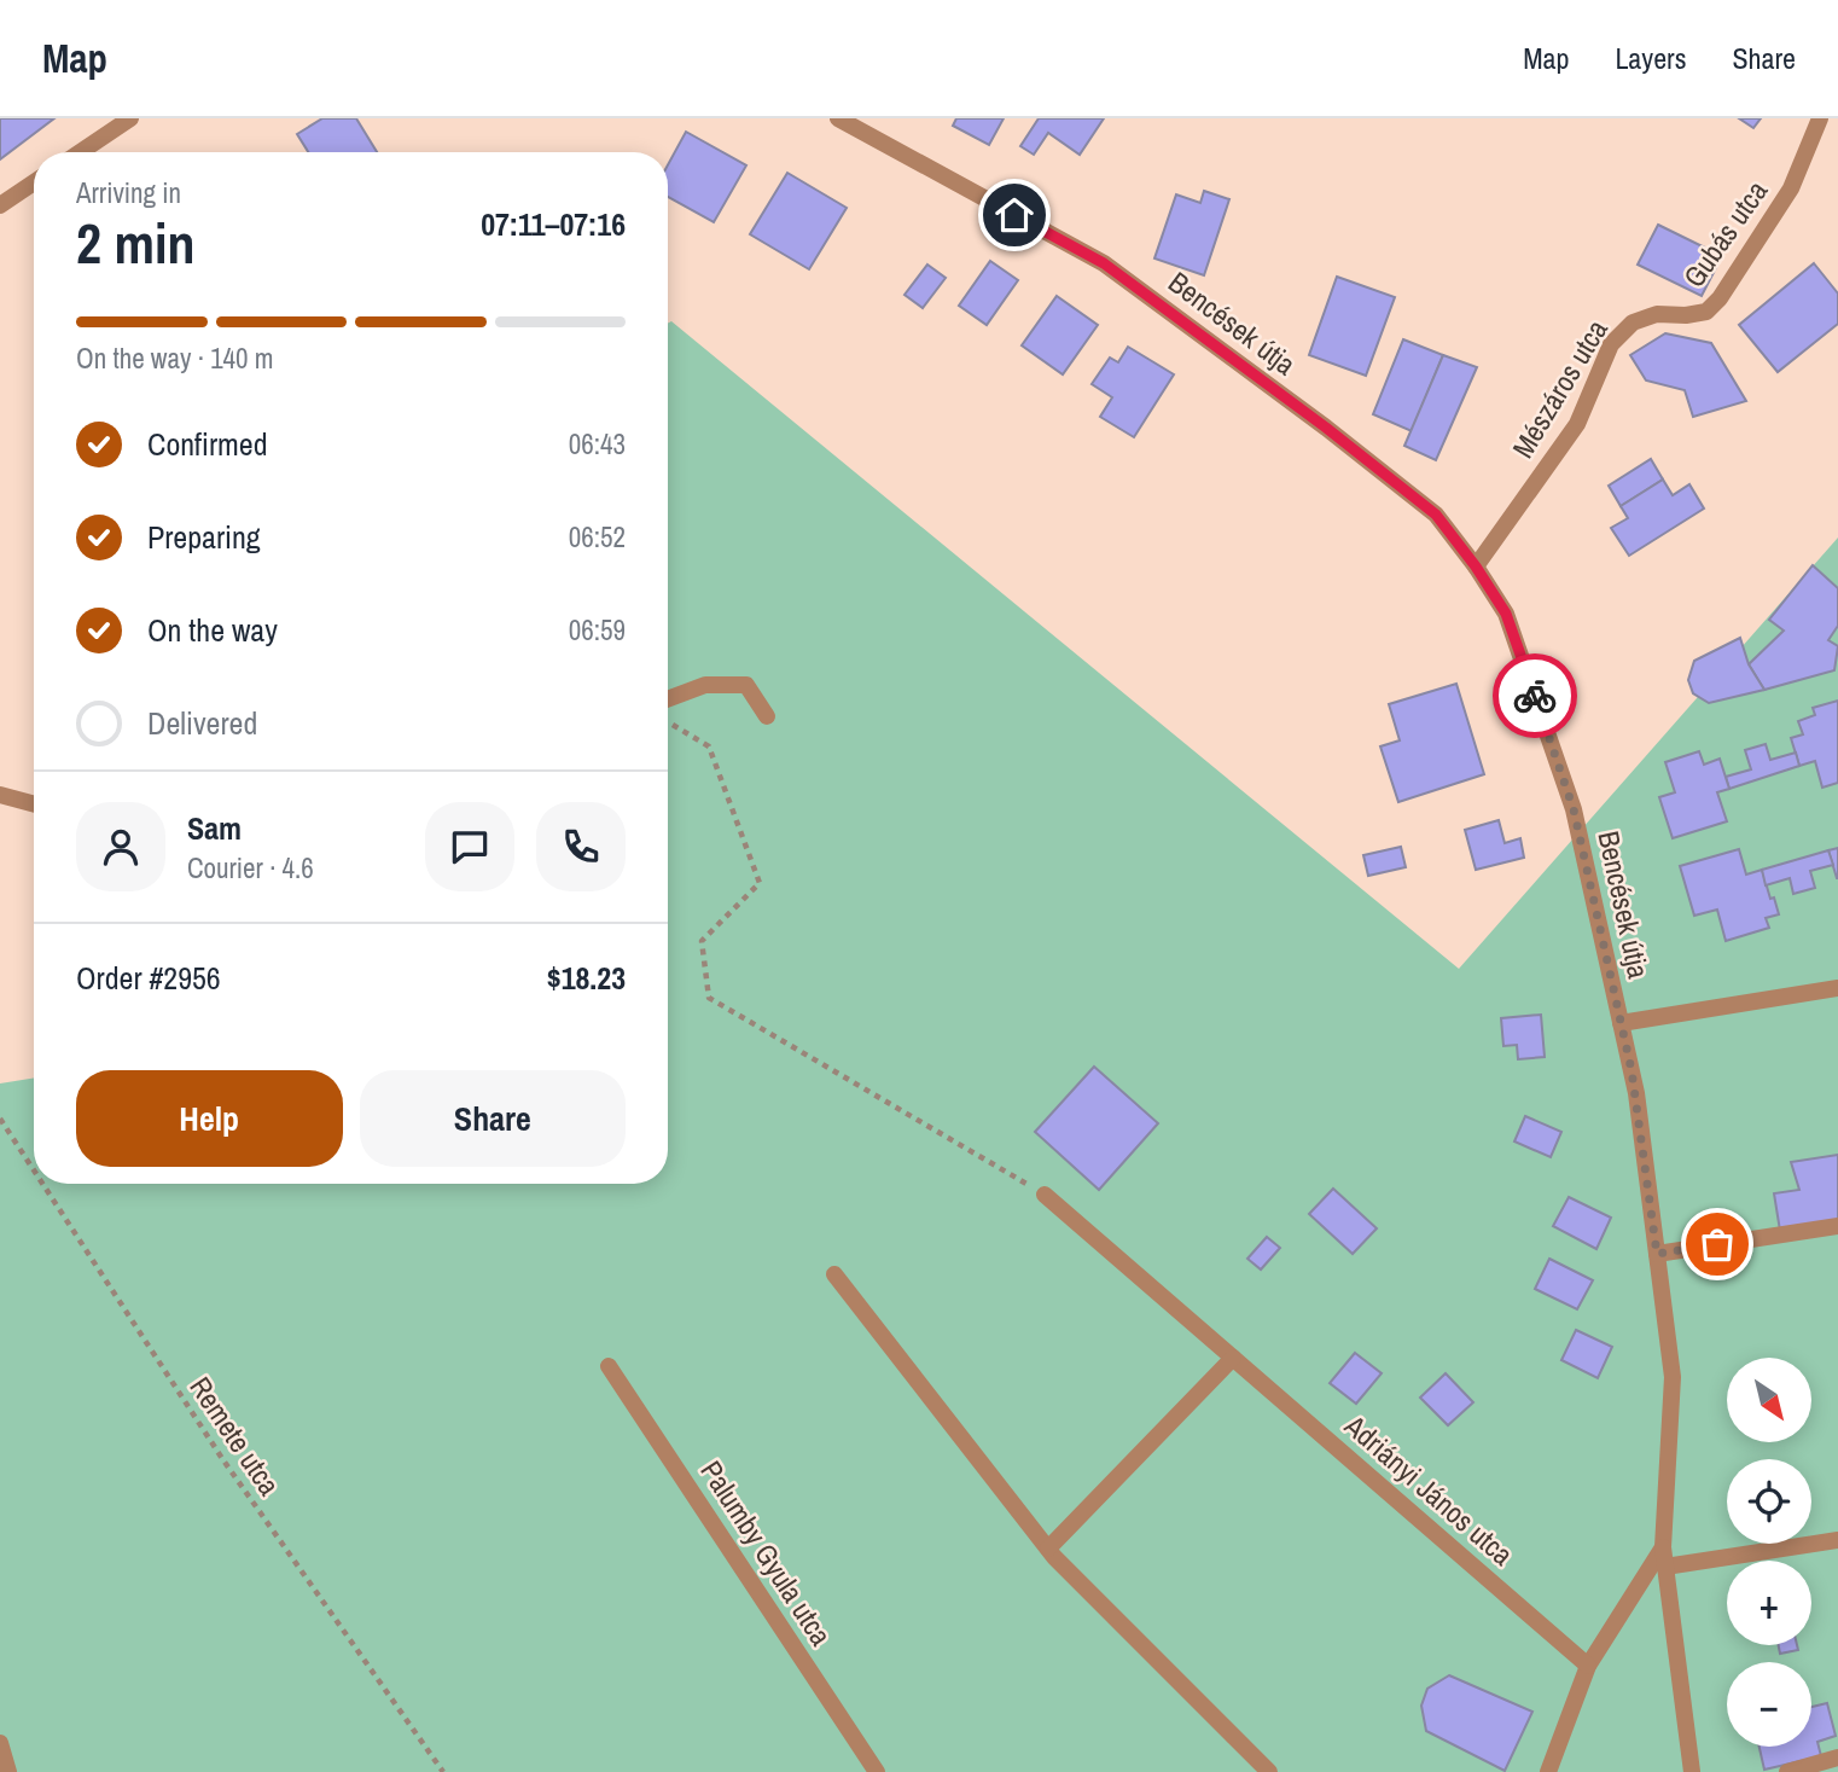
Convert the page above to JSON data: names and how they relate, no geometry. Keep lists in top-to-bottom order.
{
  "streets": {
    "street": [
      "Gubás utca",
      "Bencések útja",
      "Mészáros utca",
      "Adriányi János utca",
      "Palumby Gyula utca"
    ],
    "path": ["Remete utca"]
  },
  "crossings": [
    ["Gubás utca", "Mészáros utca"],
    ["Bencések útja", "Mészáros utca"],
    ["Bencések útja", "Adriányi János utca"]
  ],
  "north": "bottom right",
  "page": {
    "header": "Map",
    "nav": ["Map", "Layers", "Share"],
    "heading": ["2 min", "Arriving in", "07:11–07:16"],
    "panel": [
      "Sam",
      "Courier · 4.6",
      "Order #2956",
      "$18.23"
    ],
    "bar": "On the way · 140 m",
    "list": [
      ["Confirmed", "06:43"],
      ["Preparing", "06:52"],
      ["On the way", "06:59"],
      "Delivered"
    ],
    "buttons": ["Help", "Share"],
    "map_buttons": ["+", "−"]
  }
}
